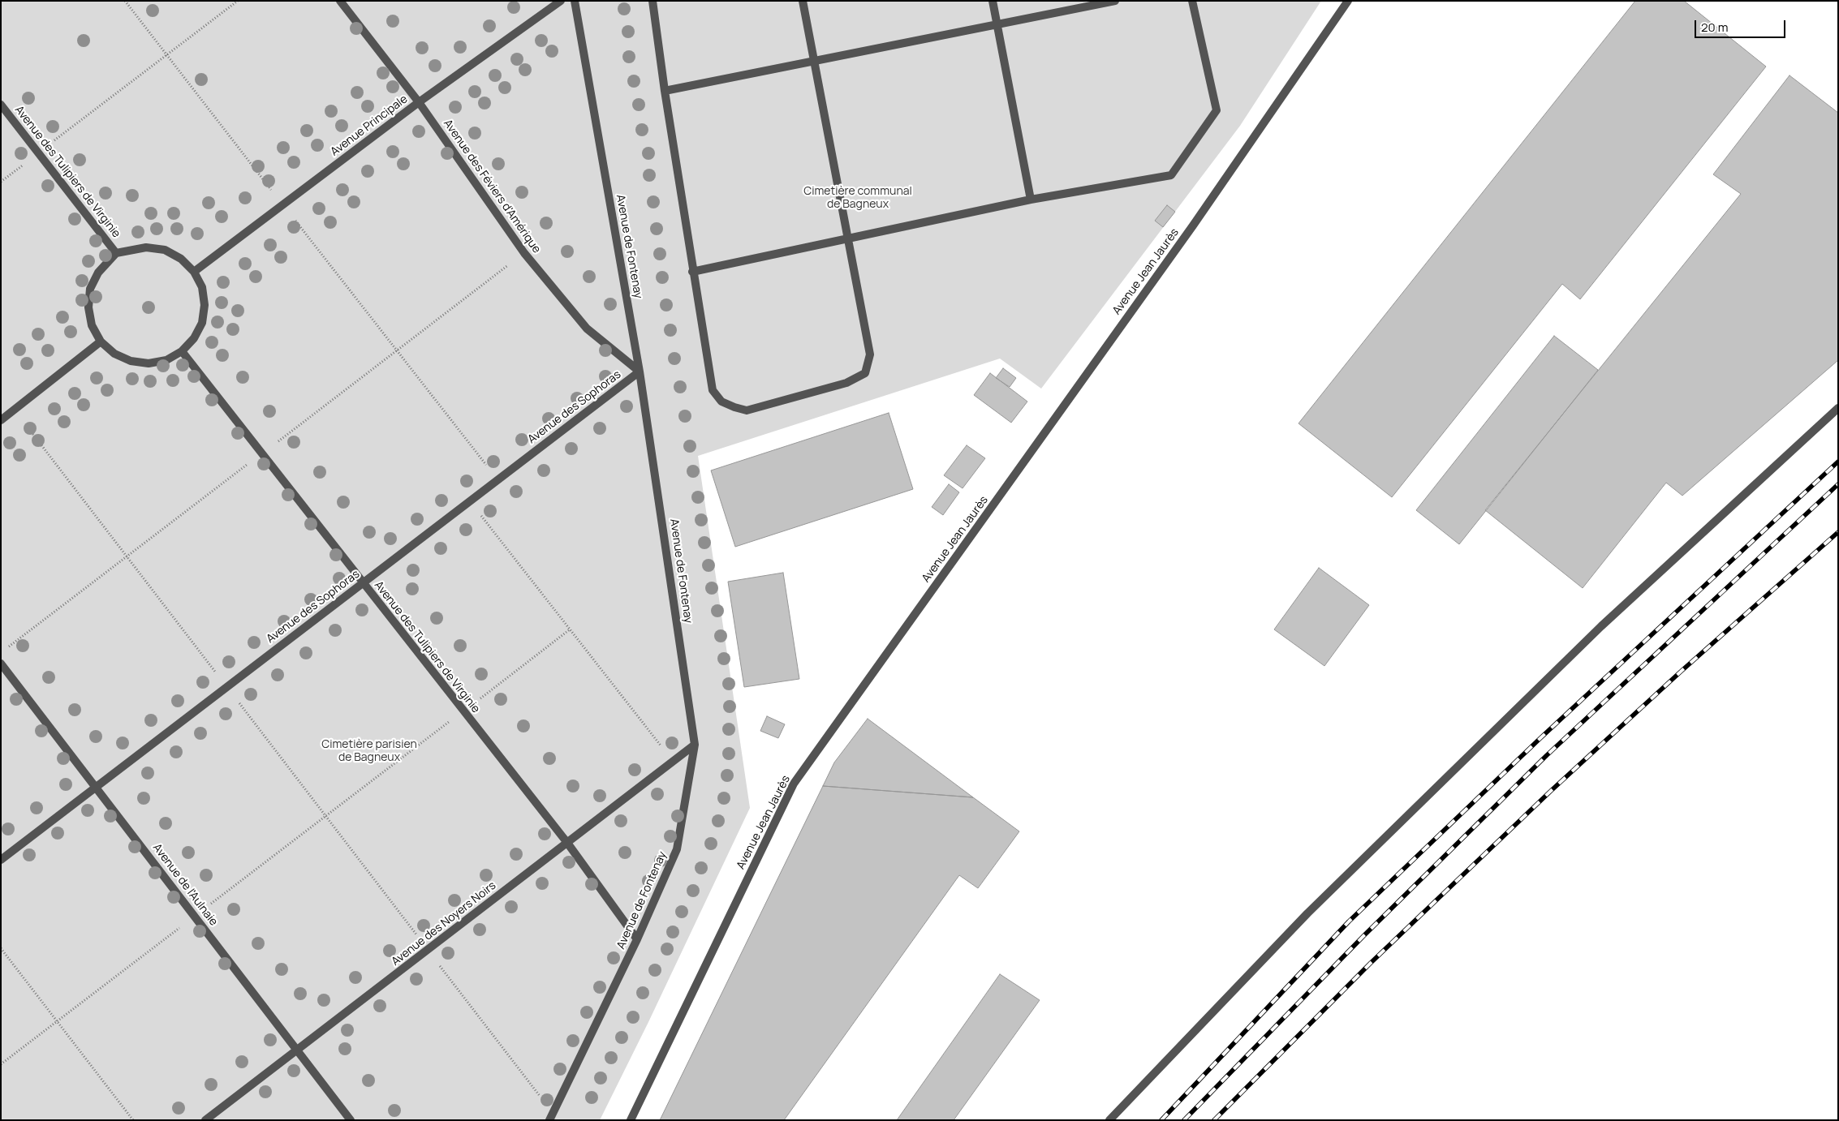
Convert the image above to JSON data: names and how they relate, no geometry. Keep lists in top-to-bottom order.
{
  "streets": {
    "street": [
      "Avenue Principale",
      "Avenue des Tulipiers de Virginie",
      "Avenue des Féviers d'Amérique",
      "Avenue de Fontenay",
      "Avenue Jean Jaurès",
      "Avenue des Sophoras",
      "Avenue de l'Aulnaie",
      "Avenue des Noyers Noirs"
    ]
  },
  "crossings": [
    ["Avenue Principale", "Avenue des Tulipiers de Virginie"],
    ["Avenue Principale", "Avenue des Féviers d'Amérique"],
    ["Avenue des Tulipiers de Virginie", "Avenue de Fontenay"],
    ["Avenue des Tulipiers de Virginie", "Avenue des Sophoras"],
    ["Avenue des Tulipiers de Virginie", "Avenue des Noyers Noirs"],
    ["Avenue des Féviers d'Amérique", "Avenue de Fontenay"],
    ["Avenue des Féviers d'Amérique", "Avenue des Sophoras"],
    ["Avenue de Fontenay", "Avenue des Sophoras"],
    ["Avenue de Fontenay", "Avenue des Noyers Noirs"],
    ["Avenue des Sophoras", "Avenue de l'Aulnaie"],
    ["Avenue de l'Aulnaie", "Avenue des Noyers Noirs"]
  ],
  "parks": ["Cimetière communal de Bagneux", "Cimetière parisien de Bagneux"],
  "scale_bar": "20 m"
}
